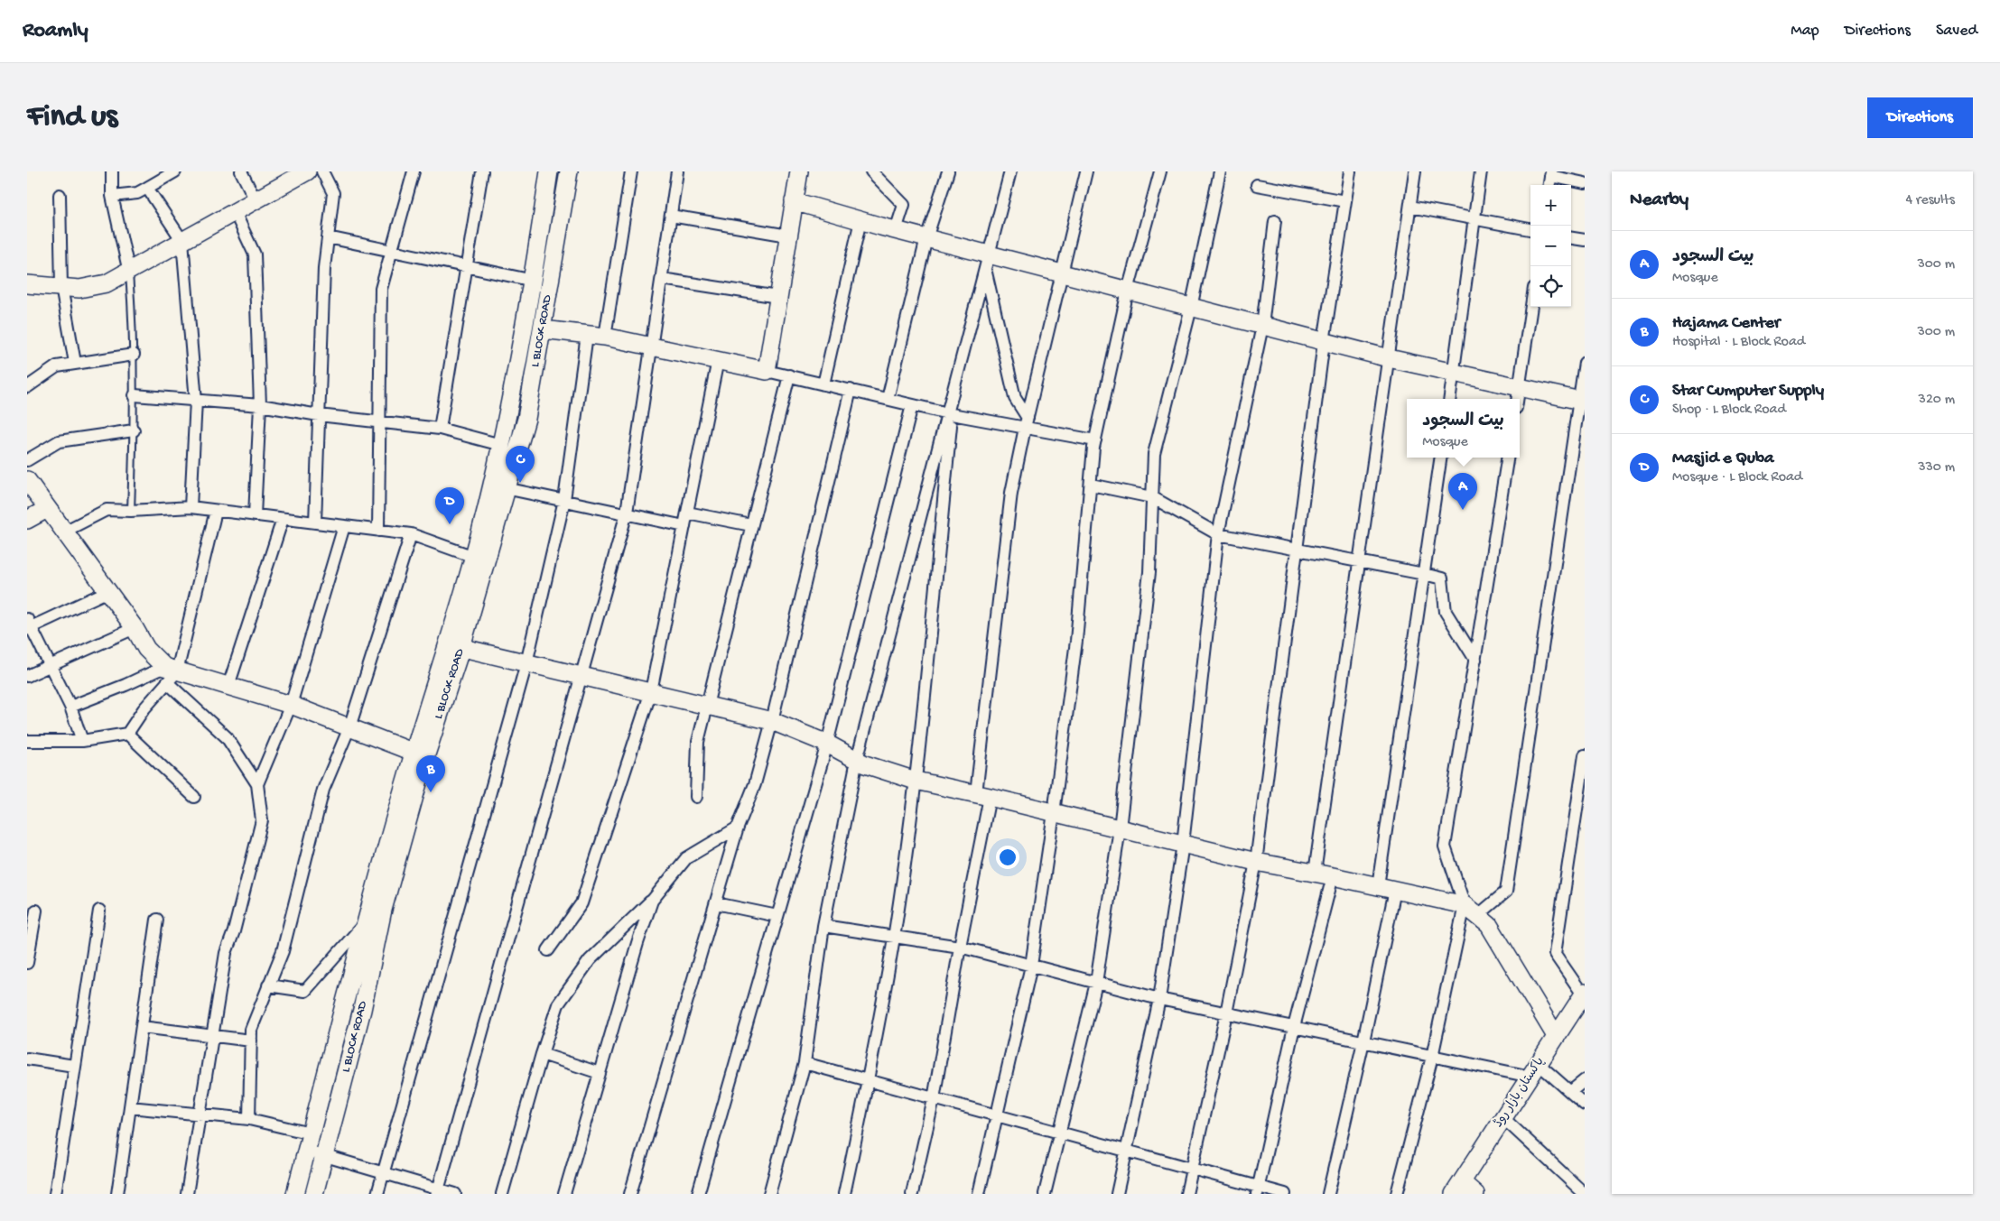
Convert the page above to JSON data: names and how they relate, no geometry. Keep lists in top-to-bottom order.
{
  "streets": {
    "street": ["L BLOCK ROAD", "پاکستان بازار روڈ"]
  },
  "page": {
    "header": "Roamly",
    "nav": ["Map", "Directions", "Saved"],
    "buttons": "Directions",
    "title": "Find us",
    "heading": ["Nearby", "4 results"],
    "map_buttons": ["+", "−"],
    "list": [
      {
        "mark": "A",
        "name": "بیت السجود",
        "note": "Mosque",
        "value": "300 m"
      },
      {
        "mark": "B",
        "name": "Hajama Center",
        "note": "Hospital · L Block Road",
        "value": "300 m"
      },
      {
        "mark": "C",
        "name": "Star Cumputer Supply",
        "note": "Shop · L Block Road",
        "value": "320 m"
      },
      {
        "mark": "D",
        "name": "Masjid e Quba",
        "note": "Mosque · L Block Road",
        "value": "330 m"
      }
    ],
    "popup": ["بیت السجود", "Mosque"],
    "pins": [
      "C",
      "A",
      "D",
      "B"
    ]
  }
}
